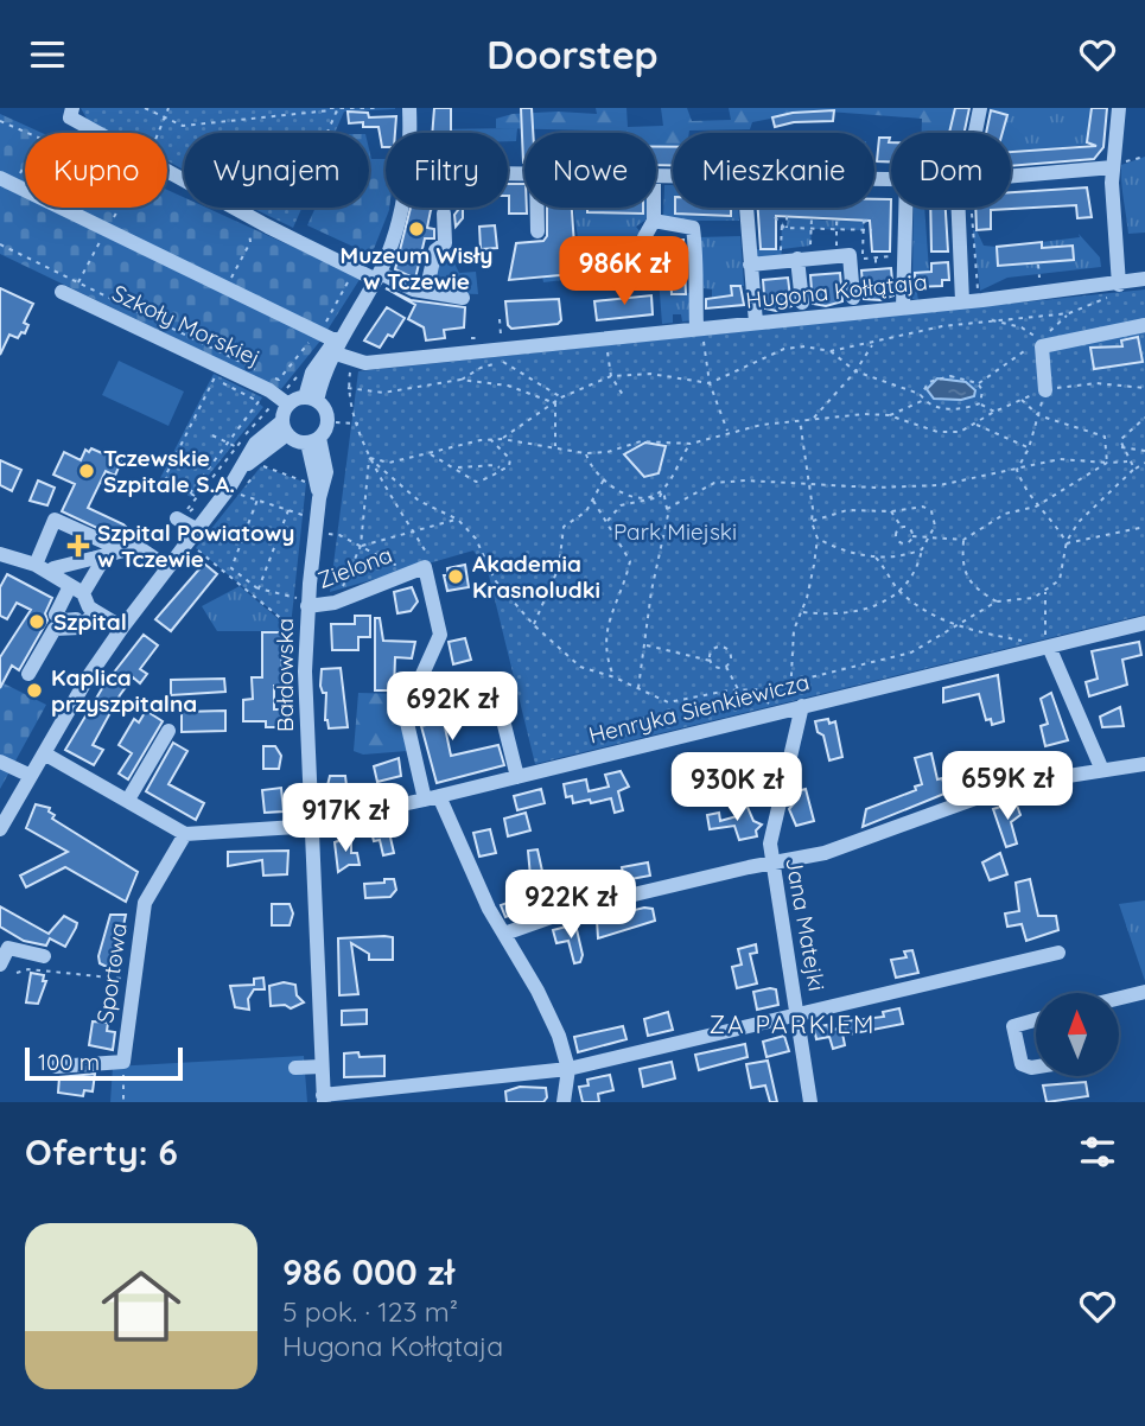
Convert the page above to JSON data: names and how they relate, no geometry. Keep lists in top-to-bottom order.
{
  "streets": {
    "street": [
      "Hugona Kołłątaja",
      "Szkoły Morskiej",
      "Zielona",
      "Bałdowska",
      "Henryka Sienkiewicza",
      "Jana Matejki",
      "Sportowa"
    ]
  },
  "crossings": [
    ["Zielona", "Bałdowska"],
    ["Zielona", "Henryka Sienkiewicza"],
    ["Bałdowska", "Henryka Sienkiewicza"],
    ["Henryka Sienkiewicza", "Jana Matejki"],
    ["Henryka Sienkiewicza", "Sportowa"]
  ],
  "districts": ["ZA PARKIEM"],
  "parks": ["Park Miejski"],
  "places": {
    "other": [
      "Muzeum Wisły w Tczewie",
      "Tczewskie Szpitale S.A.",
      "Akademia Krasnoludki",
      "Szpital",
      "Kaplica przyszpitalna"
    ],
    "health": ["Szpital Powiatowy w Tczewie"]
  },
  "scale_bar": "100 m",
  "north": "top",
  "page": {
    "header": "Doorstep",
    "chip": [
      "Kupno",
      "Wynajem",
      "Filtry",
      "Nowe",
      "Mieszkanie",
      "Dom"
    ],
    "price": [
      "986K zł",
      "692K zł",
      "659K zł",
      "930K zł",
      "917K zł",
      "922K zł"
    ],
    "scale": "100 m",
    "heading": "Oferty: 6",
    "list": [
      {
        "name": "986 000 zł",
        "note": "5 pok. · 123 m² · Hugona Kołłątaja"
      }
    ]
  }
}
